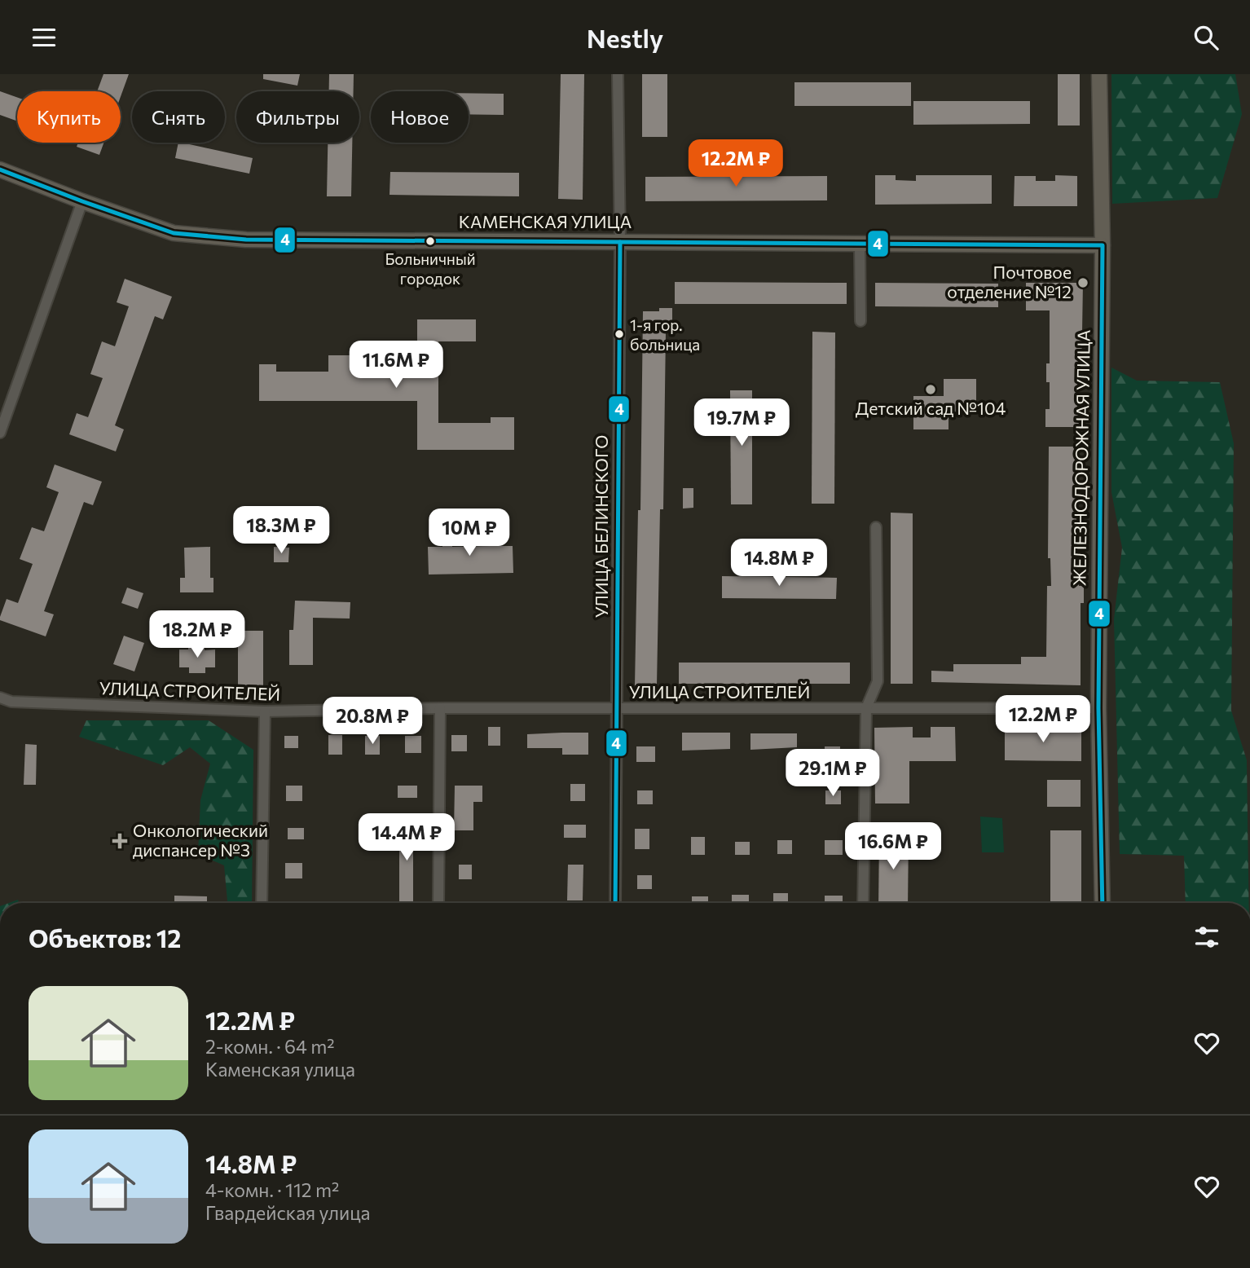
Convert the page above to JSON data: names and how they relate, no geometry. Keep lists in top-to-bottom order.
{
  "streets": {
    "street": [
      "КАМЕНСКАЯ УЛИЦА",
      "ЖЕЛЕЗНОДОРОЖНАЯ УЛИЦА",
      "УЛИЦА БЕЛИНСКОГО",
      "УЛИЦА СТРОИТЕЛЕЙ"
    ]
  },
  "crossings": [
    ["КАМЕНСКАЯ УЛИЦА", "ЖЕЛЕЗНОДОРОЖНАЯ УЛИЦА"],
    ["КАМЕНСКАЯ УЛИЦА", "УЛИЦА БЕЛИНСКОГО"],
    ["ЖЕЛЕЗНОДОРОЖНАЯ УЛИЦА", "УЛИЦА СТРОИТЕЛЕЙ"],
    ["УЛИЦА БЕЛИНСКОГО", "УЛИЦА СТРОИТЕЛЕЙ"]
  ],
  "places": {
    "other": [
      "Больничный городок",
      "Почтовое отделение №12",
      "1-я гор. больница",
      "Детский сад №104"
    ],
    "health": ["Онкологический диспансер №3"]
  },
  "lines": ["transit line 4"],
  "page": {
    "header": "Nestly",
    "chip": [
      "Купить",
      "Снять",
      "Фильтры",
      "Новое"
    ],
    "price": [
      "12.2M ₽",
      "11.6M ₽",
      "19.7M ₽",
      "18.3M ₽",
      "10M ₽",
      "14.8M ₽",
      "18.2M ₽",
      "12.2M ₽",
      "20.8M ₽",
      "29.1M ₽",
      "14.4M ₽",
      "16.6M ₽"
    ],
    "heading": "Объектов: 12",
    "list": [
      {
        "name": "12.2M ₽",
        "note": "2-комн. · 64 m² · Каменская улица"
      },
      {
        "name": "14.8M ₽",
        "note": "4-комн. · 112 m² · Гвардейская улица"
      }
    ]
  }
}
